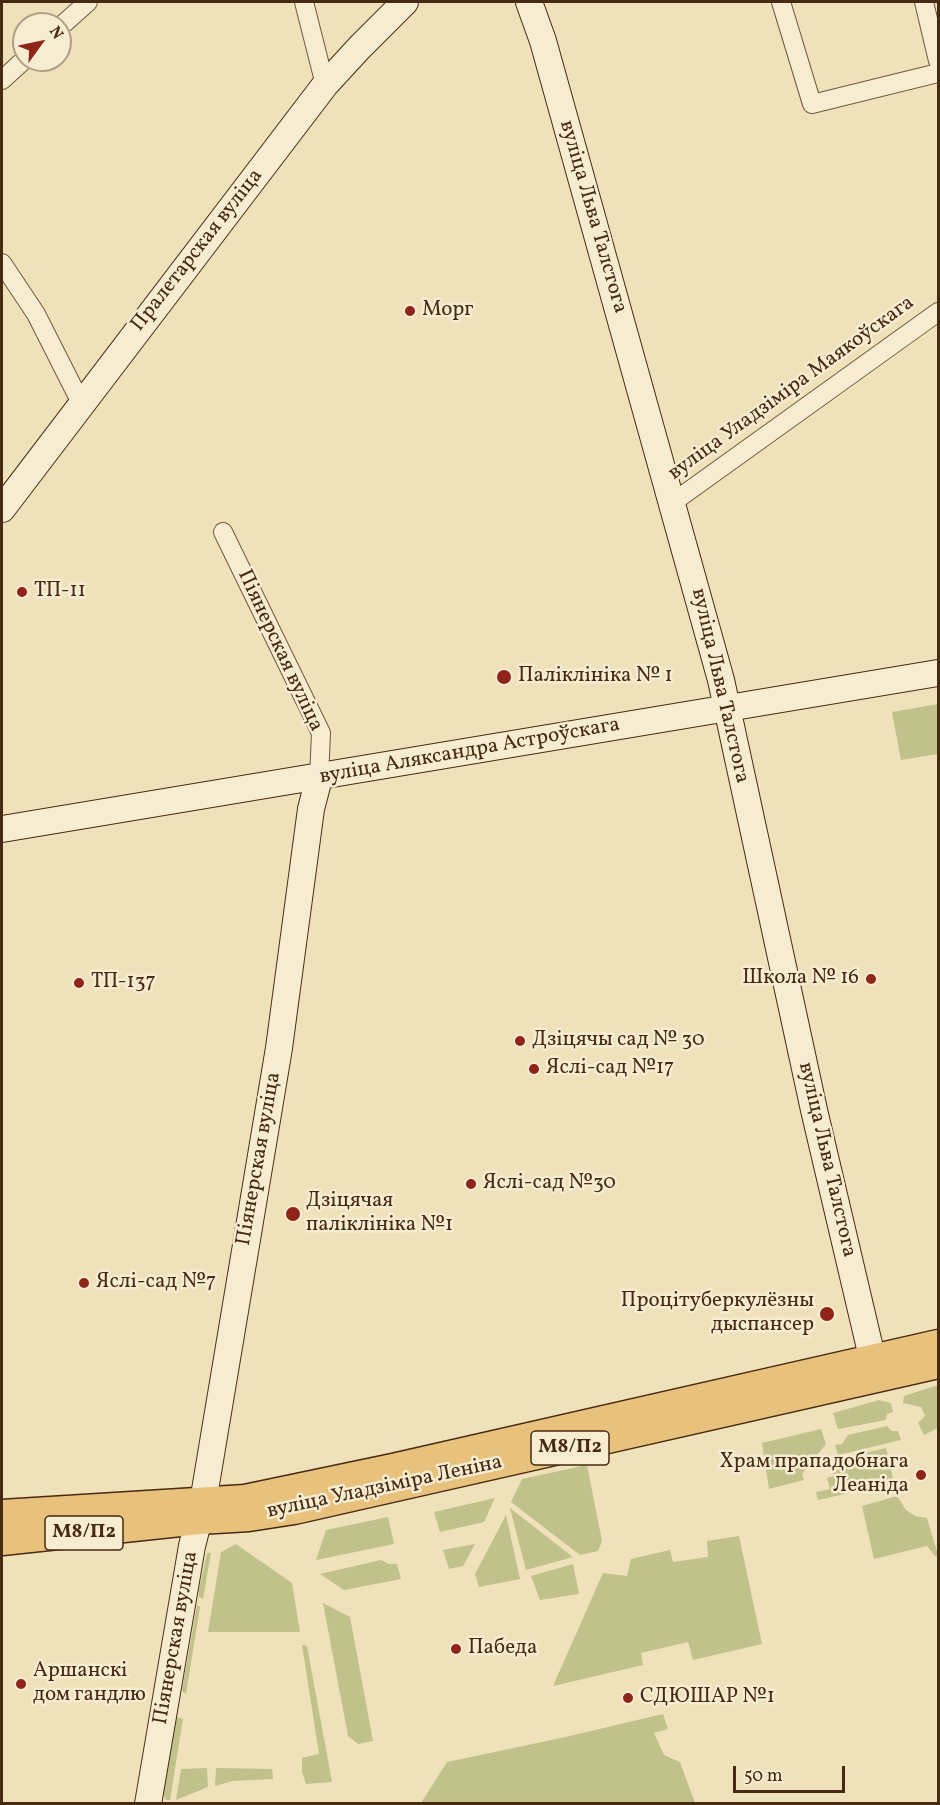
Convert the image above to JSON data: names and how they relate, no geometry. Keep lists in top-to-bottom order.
{
  "streets": {
    "main road": ["М8/П2", "вуліца Уладзіміра Леніна"],
    "street": [
      "вуліца Льва Талстога",
      "Пралетарская вуліца",
      "вуліца Уладзіміра Маякоўскага",
      "Піянерская вуліца",
      "вуліца Аляксандра Астроўскага"
    ]
  },
  "crossings": [
    ["вуліца Льва Талстога", "вуліца Уладзіміра Маякоўскага"],
    ["вуліца Льва Талстога", "вуліца Аляксандра Астроўскага"],
    ["вуліца Льва Талстога", "вуліца Уладзіміра Леніна"],
    ["Піянерская вуліца", "вуліца Аляксандра Астроўскага"],
    ["Піянерская вуліца", "вуліца Уладзіміра Леніна"]
  ],
  "places": [
    "Морг",
    "ТП-11",
    "Паліклініка № 1",
    "Школа № 16",
    "ТП-137",
    "Дзіцячы сад № 30",
    "Яслі-сад №17",
    "Яслі-сад №30",
    "Дзіцячая паліклініка №1",
    "Яслі-сад №7",
    "Процітуберкулёзны дыспансер",
    "Храм прападобнага Леаніда",
    "Пабеда",
    "Аршанскі дом гандлю",
    "СДЮШАР №1"
  ],
  "scale_bar": "50 m",
  "north": "top right"
}
